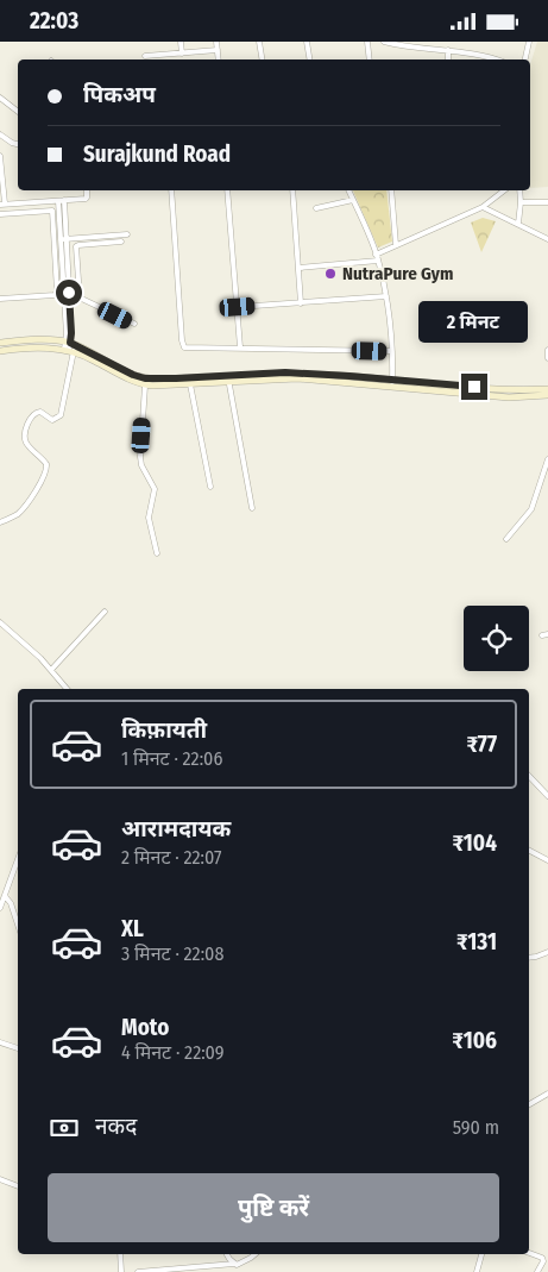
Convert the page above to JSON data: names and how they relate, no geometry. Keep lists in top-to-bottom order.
{
  "places": ["NutraPure Gym"],
  "page": {
    "status": "22:03",
    "banner": ["पिकअप", "Surajkund Road"],
    "bubble": "2 मिनट",
    "list": [
      {
        "name": "किफ़ायती",
        "note": "1 मिनट · 22:06",
        "value": "₹77"
      },
      {
        "name": "आरामदायक",
        "note": "2 मिनट · 22:07",
        "value": "₹104"
      },
      {
        "name": "XL",
        "note": "3 मिनट · 22:08",
        "value": "₹131"
      },
      {
        "name": "Moto",
        "note": "4 मिनट · 22:09",
        "value": "₹106"
      }
    ],
    "pay": ["नकद", "590 m"],
    "buttons": "पुष्टि करें"
  }
}
